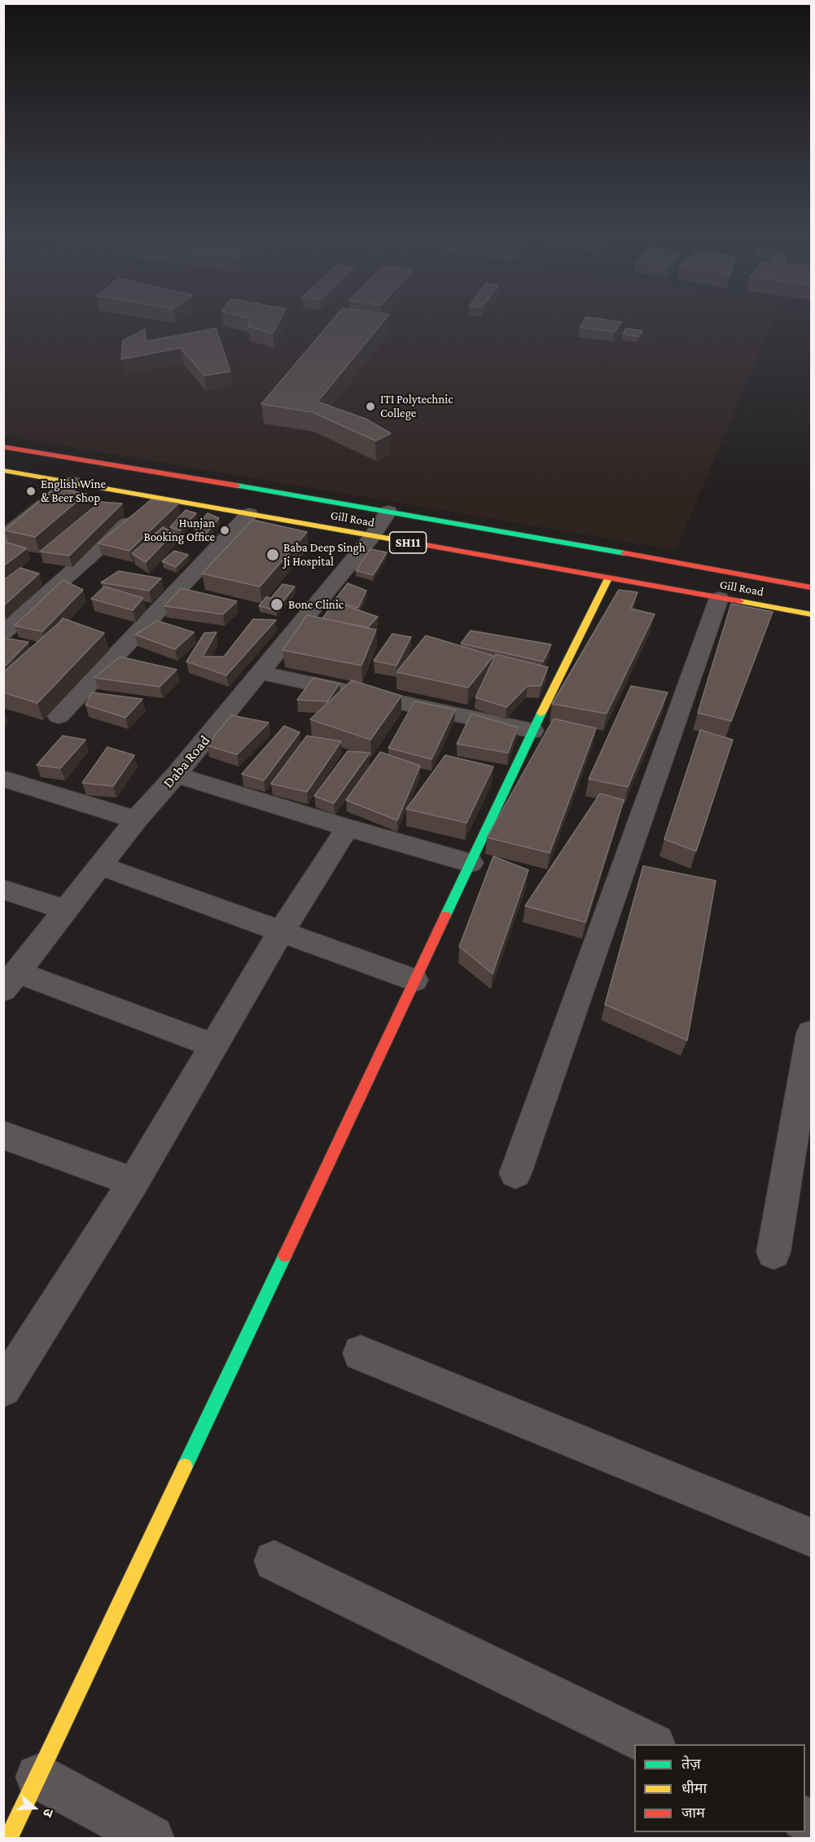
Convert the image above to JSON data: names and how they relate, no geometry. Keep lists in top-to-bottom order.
{
  "streets": {
    "main road": ["Gill Road", "SH11"],
    "street": ["Daba Road"]
  },
  "crossings": [
    ["Gill Road", "Daba Road"]
  ],
  "places": [
    "ITI Polytechnic College",
    "English Wine & Beer Shop",
    "Hunjan Booking Office",
    "Baba Deep Singh Ji Hospital",
    "Bone Clinic"
  ],
  "legend": ["तेज़", "धीमा", "जाम"],
  "north": "right"
}
